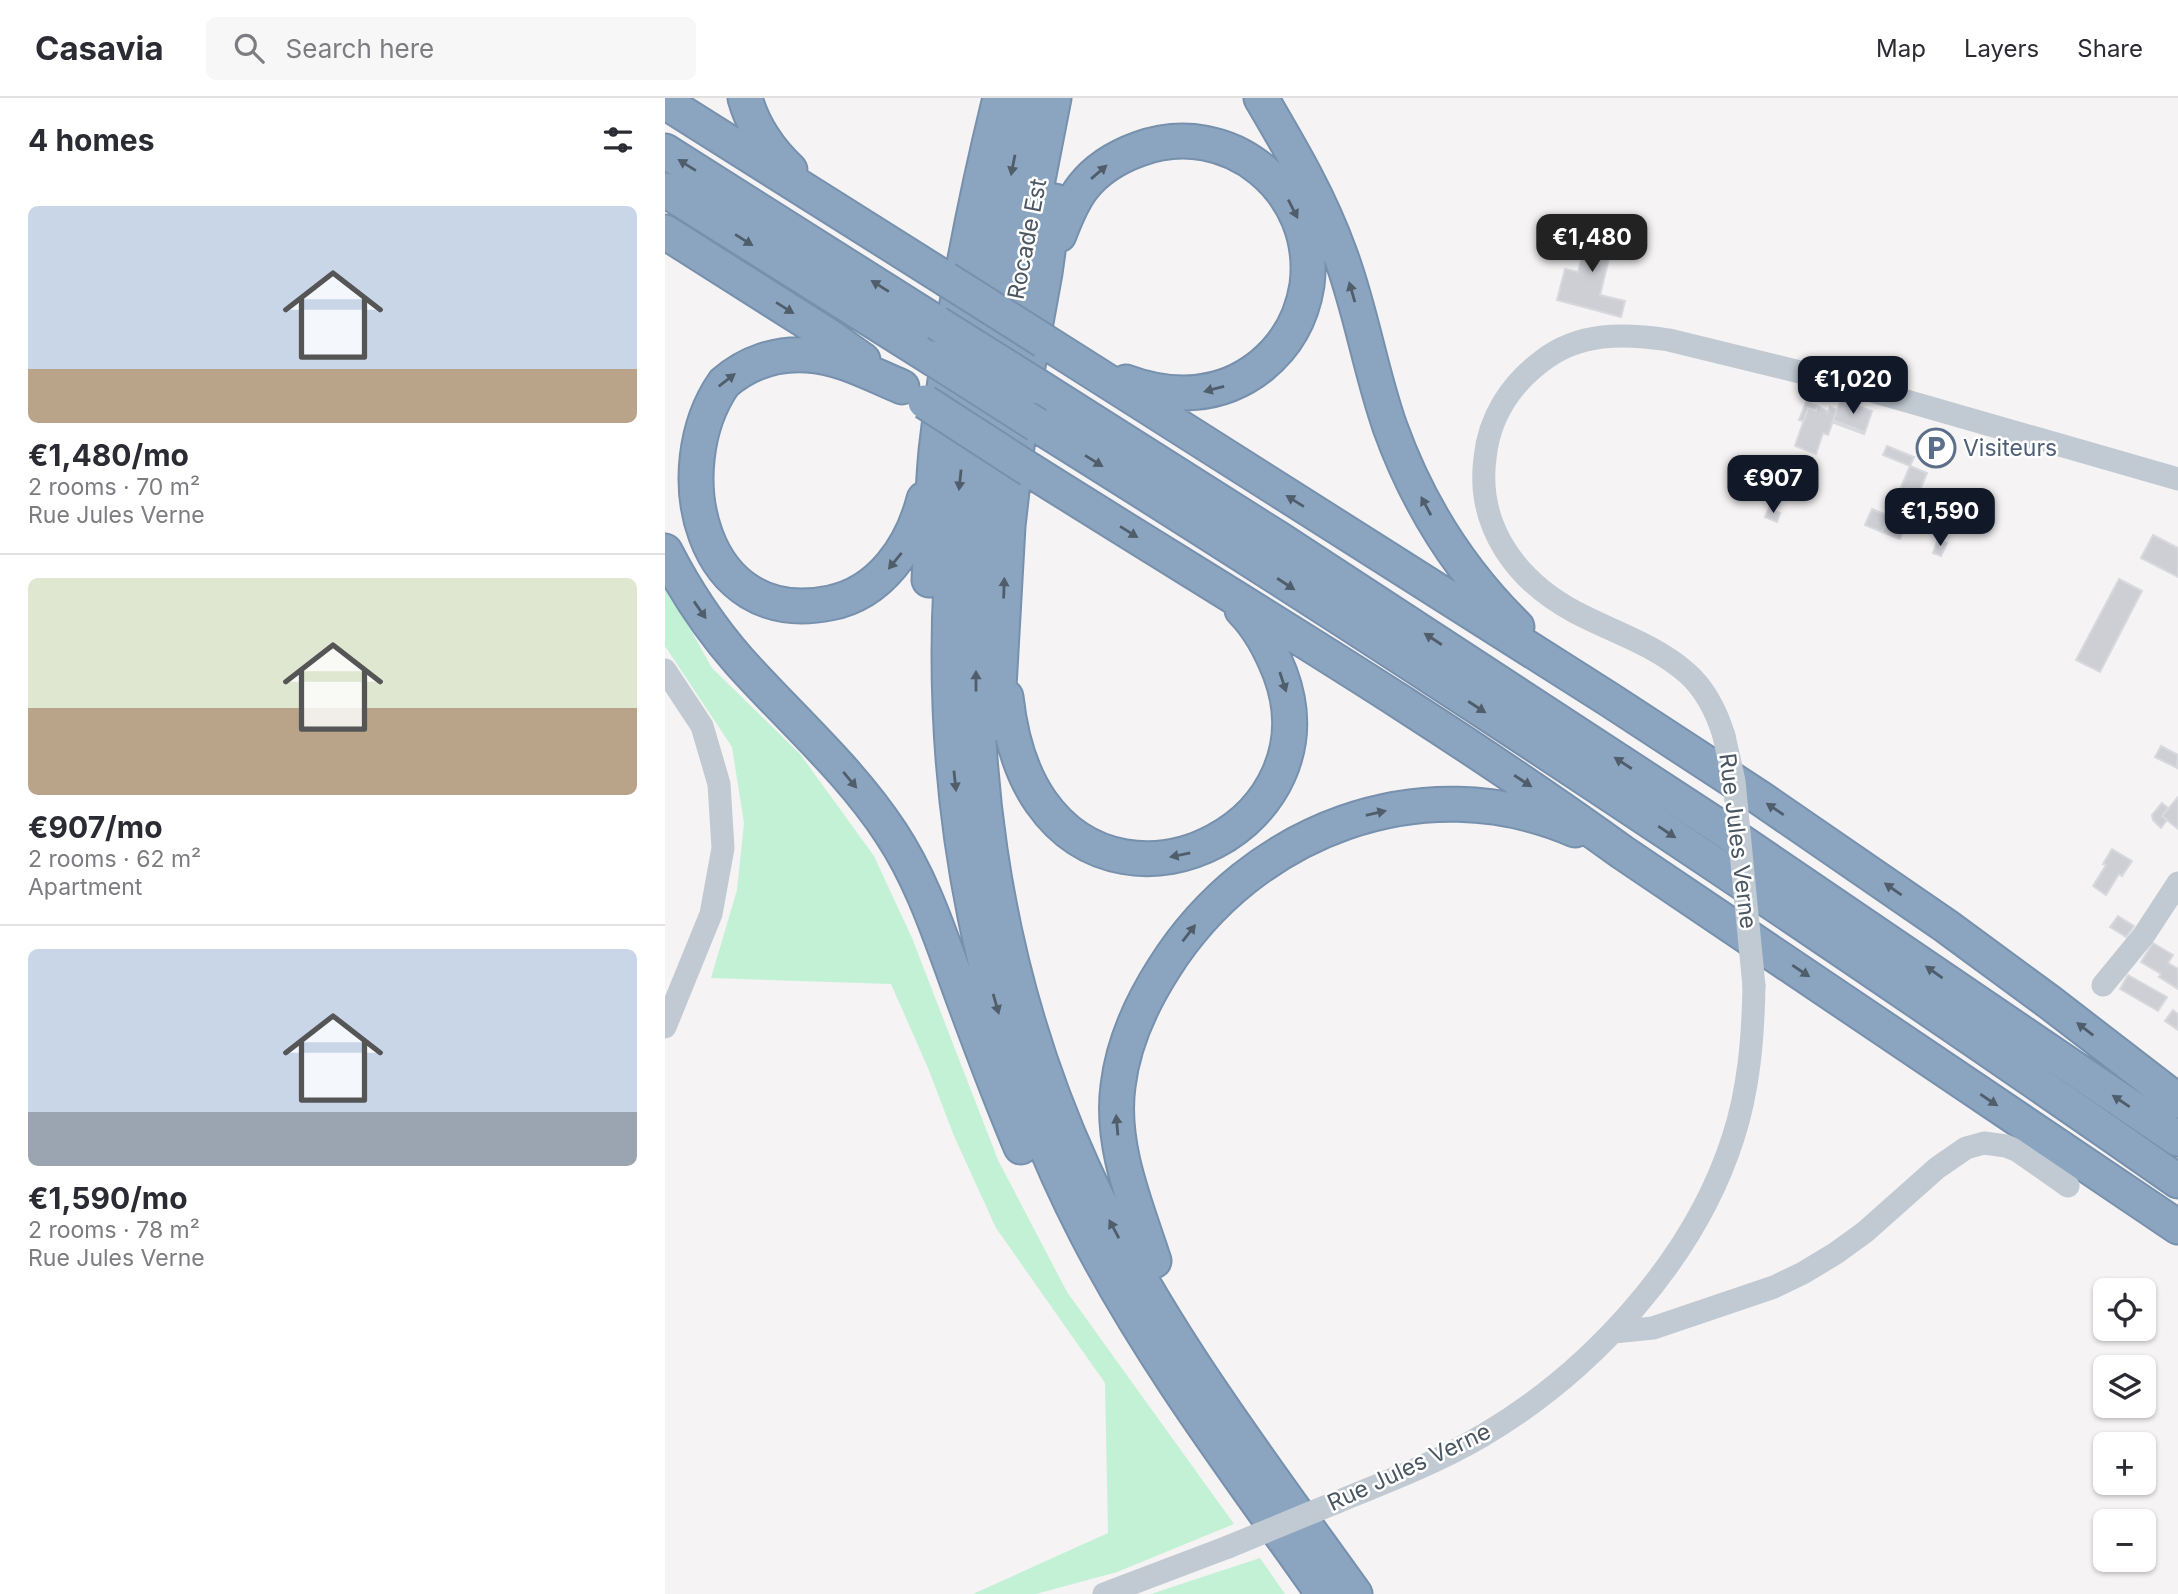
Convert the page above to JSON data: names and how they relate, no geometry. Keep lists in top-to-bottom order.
{
  "streets": {
    "highway": ["Rocade Est"],
    "street": ["Rue Jules Verne"]
  },
  "places": {
    "parking": ["Visiteurs"]
  },
  "page": {
    "header": "Casavia",
    "search": "Search here",
    "nav": ["Map", "Layers", "Share"],
    "heading": "4 homes",
    "list": [
      {
        "name": "€1,480/mo",
        "note": "2 rooms · 70 m² · Rue Jules Verne"
      },
      {
        "name": "€907/mo",
        "note": "2 rooms · 62 m² · Apartment"
      },
      {
        "name": "€1,590/mo",
        "note": "2 rooms · 78 m² · Rue Jules Verne"
      }
    ],
    "price": [
      "€1,480",
      "€1,020",
      "€907",
      "€1,590"
    ],
    "map_buttons": ["+", "−"]
  }
}
